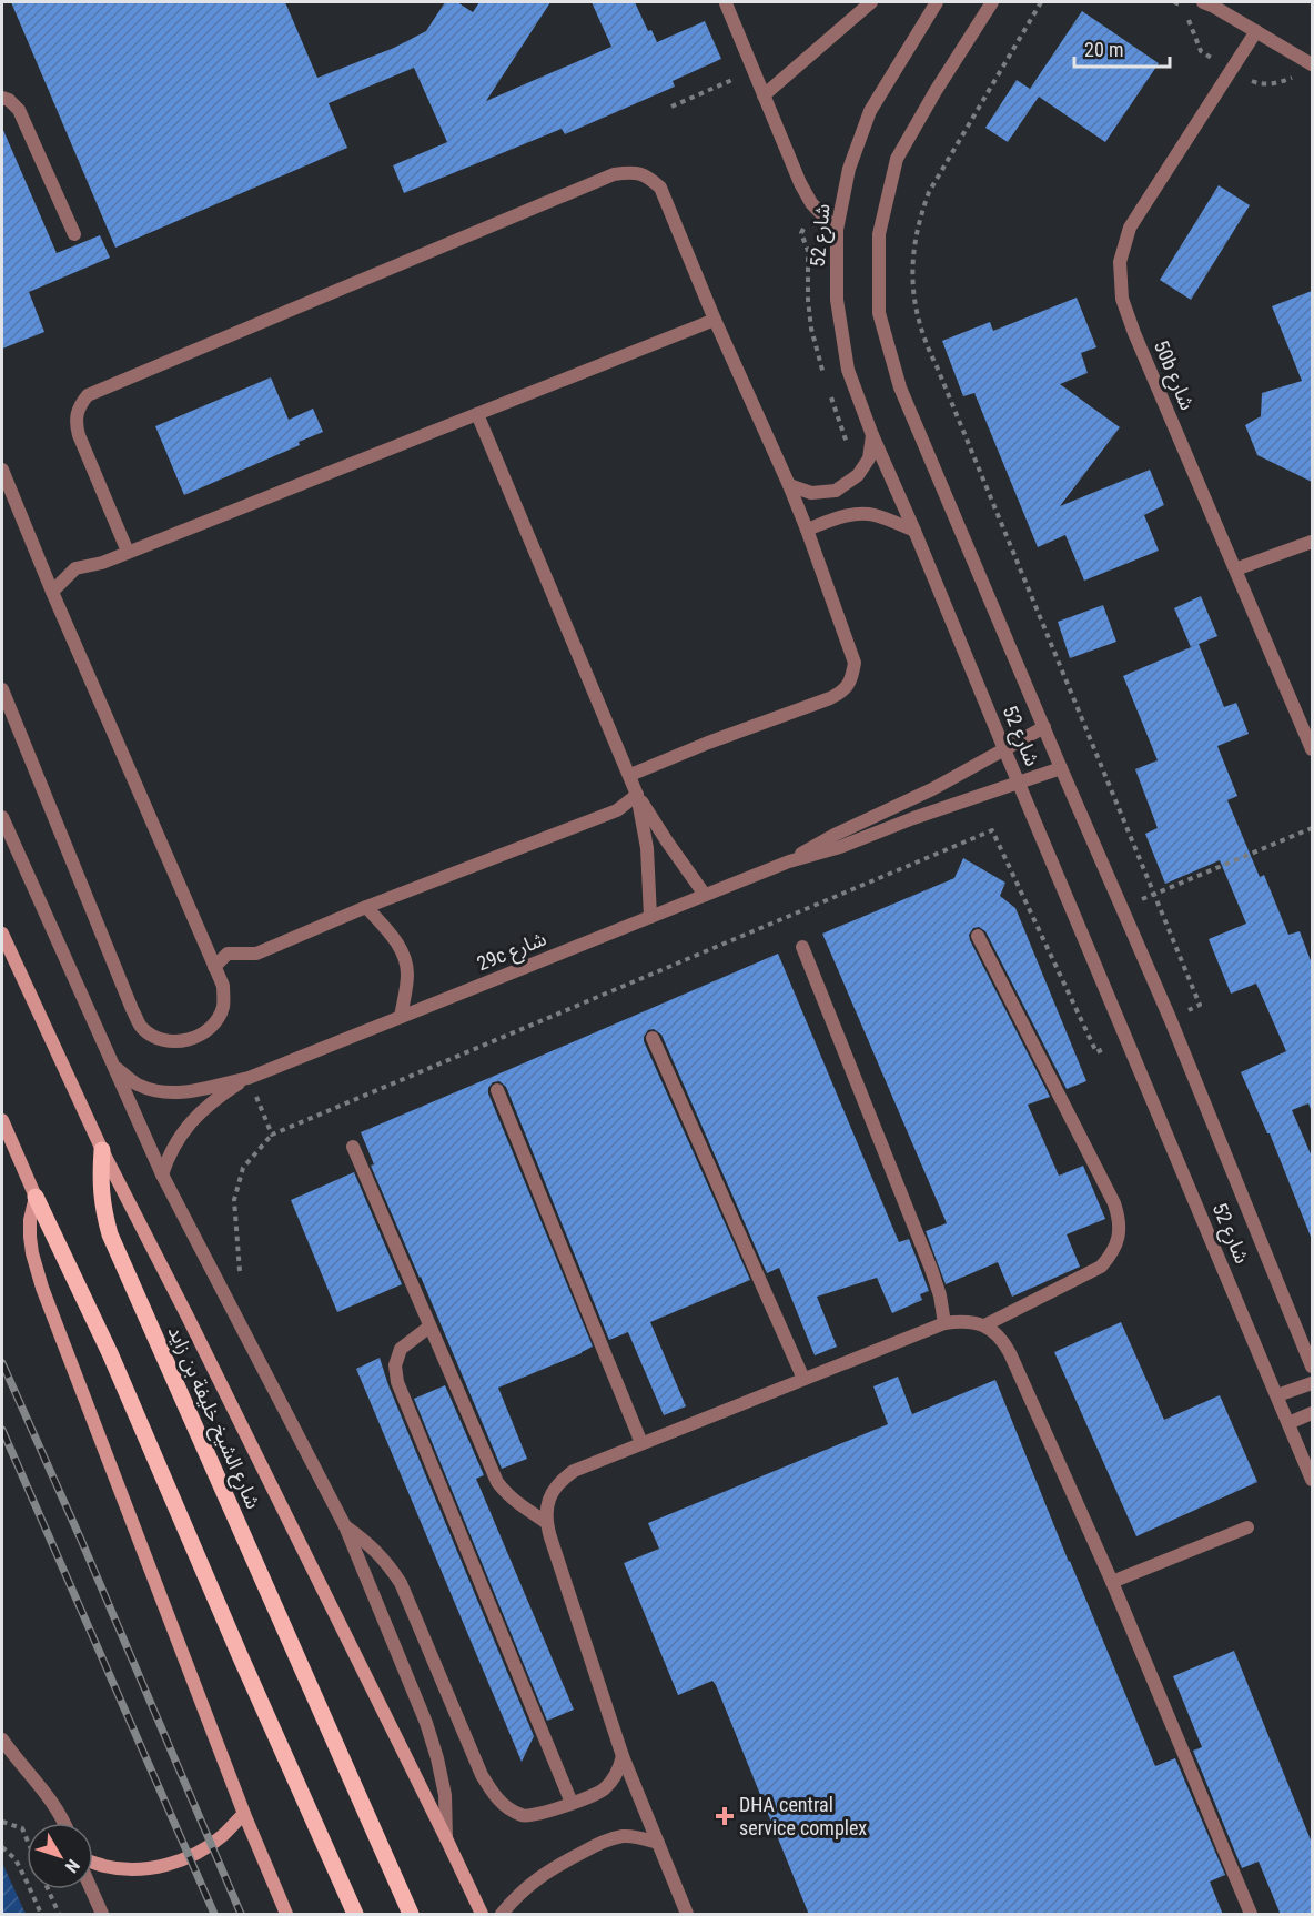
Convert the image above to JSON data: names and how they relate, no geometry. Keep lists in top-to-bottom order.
{
  "streets": {
    "main road": ["شارع الشيخ خليفة بن زايد"],
    "street": ["شارع 52", "50b شارع", "29c شارع"]
  },
  "crossings": [
    ["شارع 52", "29c شارع"]
  ],
  "places": {
    "health": ["DHA central service complex"]
  },
  "scale_bar": "20 m",
  "north": "bottom right"
}
